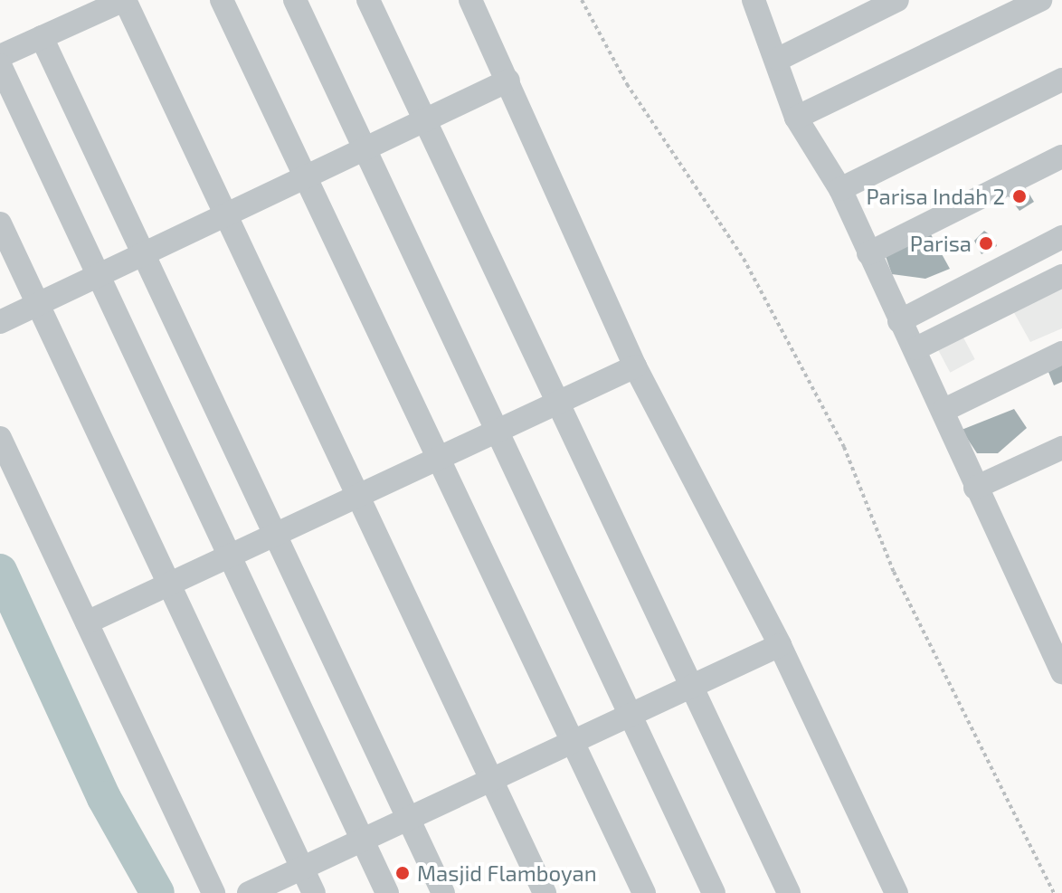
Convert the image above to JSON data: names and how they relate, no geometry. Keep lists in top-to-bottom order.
{
  "places": ["Parisa Indah 2", "Parisa", "Masjid Flamboyan"]
}
